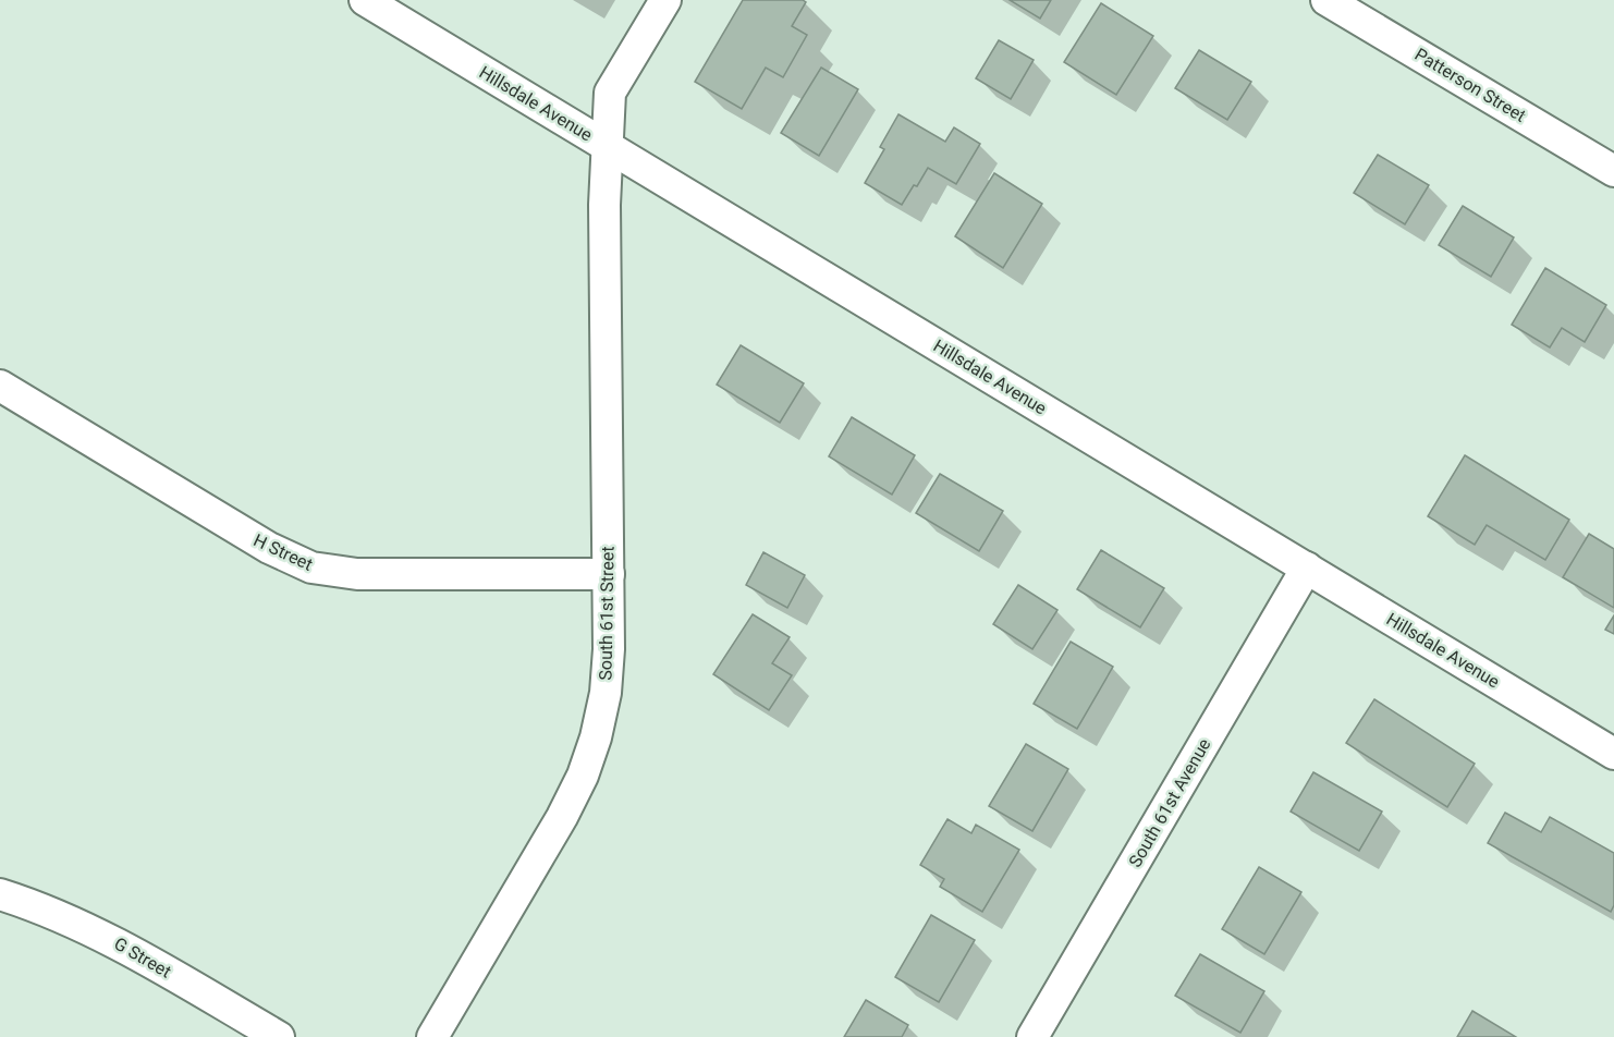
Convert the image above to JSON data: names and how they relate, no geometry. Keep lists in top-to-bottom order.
{
  "streets": {
    "street": [
      "Patterson Street",
      "Hillsdale Avenue",
      "H Street",
      "South 61st Street",
      "South 61st Avenue",
      "G Street"
    ]
  },
  "crossings": [
    ["Hillsdale Avenue", "South 61st Street"],
    ["Hillsdale Avenue", "South 61st Avenue"],
    ["H Street", "South 61st Street"]
  ]
}
